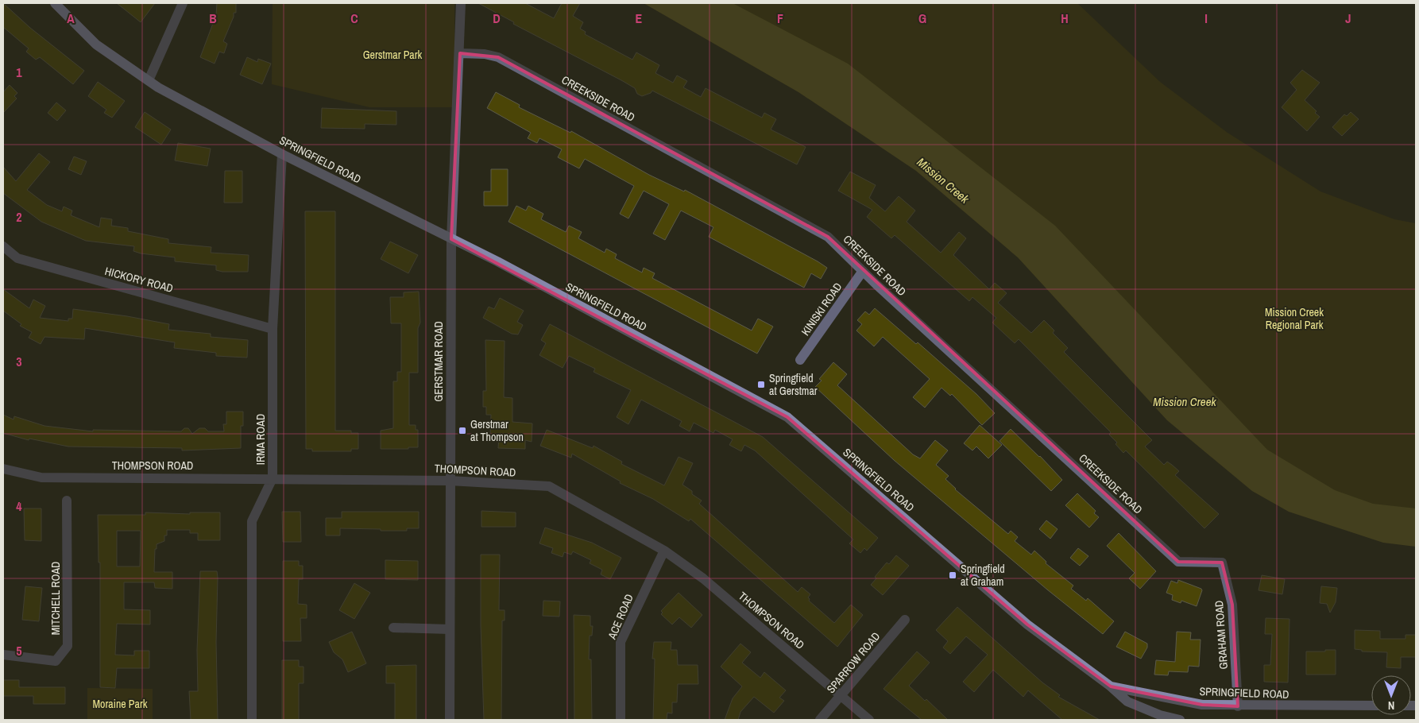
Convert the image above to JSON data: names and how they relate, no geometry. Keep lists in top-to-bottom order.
{
  "streets": {
    "main road": ["SPRINGFIELD ROAD"],
    "street": [
      "CREEKSIDE ROAD",
      "HICKORY ROAD",
      "KINISKI ROAD",
      "GERSTMAR ROAD",
      "IRMA ROAD",
      "THOMPSON ROAD",
      "MITCHELL ROAD",
      "ACE ROAD",
      "GRAHAM ROAD",
      "SPARROW ROAD"
    ]
  },
  "crossings": [
    ["CREEKSIDE ROAD", "KINISKI ROAD"],
    ["CREEKSIDE ROAD", "GERSTMAR ROAD"],
    ["CREEKSIDE ROAD", "GRAHAM ROAD"],
    ["SPRINGFIELD ROAD", "GERSTMAR ROAD"],
    ["SPRINGFIELD ROAD", "IRMA ROAD"],
    ["SPRINGFIELD ROAD", "GRAHAM ROAD"],
    ["HICKORY ROAD", "IRMA ROAD"],
    ["GERSTMAR ROAD", "THOMPSON ROAD"],
    ["IRMA ROAD", "THOMPSON ROAD"],
    ["THOMPSON ROAD", "ACE ROAD"],
    ["THOMPSON ROAD", "SPARROW ROAD"]
  ],
  "water": ["Mission Creek"],
  "parks": ["Gerstmar Park", "Mission Creek Regional Park", "Moraine Park"],
  "places": {
    "transit": ["Springfield at Gerstmar", "Gerstmar at Thompson", "Springfield at Graham"]
  },
  "north": "bottom",
  "grid": {
    "columns": [
      "A",
      "B",
      "C",
      "D",
      "E",
      "F",
      "G",
      "H",
      "I",
      "J"
    ],
    "rows": [
      "1",
      "2",
      "3",
      "4",
      "5"
    ]
  }
}
